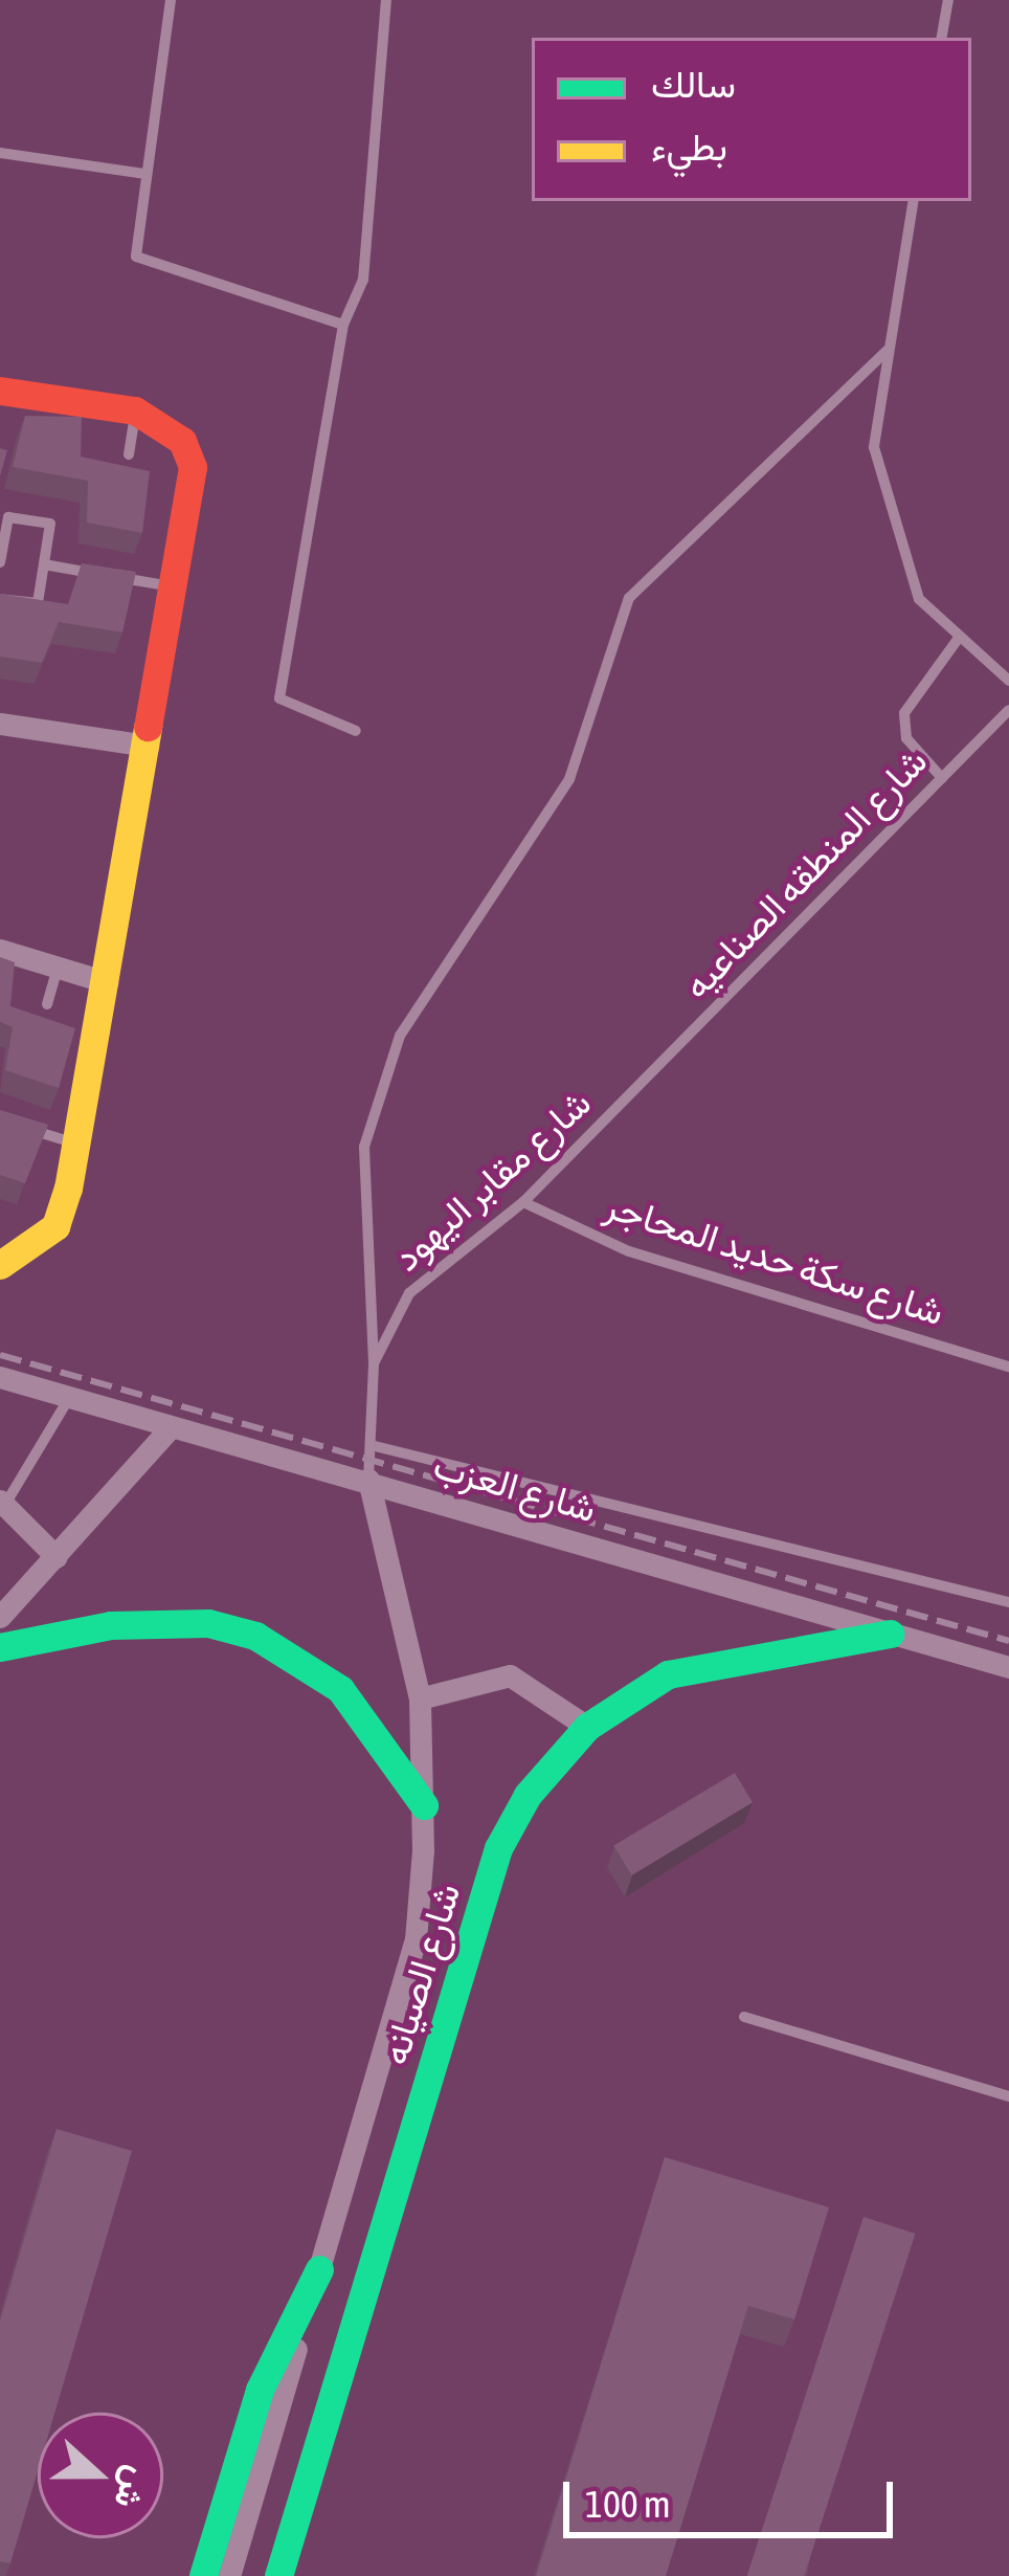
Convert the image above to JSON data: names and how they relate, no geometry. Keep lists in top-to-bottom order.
{
  "streets": {
    "main road": ["شارع الصيانه"],
    "street": ["شارع العزب"],
    "lane": ["شارع المنطقه الصناعيه", "شارع مقابر اليهود", "شارع سكة حديد المحاجر"]
  },
  "crossings": [
    ["شارع المنطقه الصناعيه", "شارع مقابر اليهود"],
    ["شارع مقابر اليهود", "شارع سكة حديد المحاجر"],
    ["شارع العزب", "شارع الصيانه"]
  ],
  "legend": ["سالك", "بطيء"],
  "scale_bar": "100 m",
  "north": "right"
}
